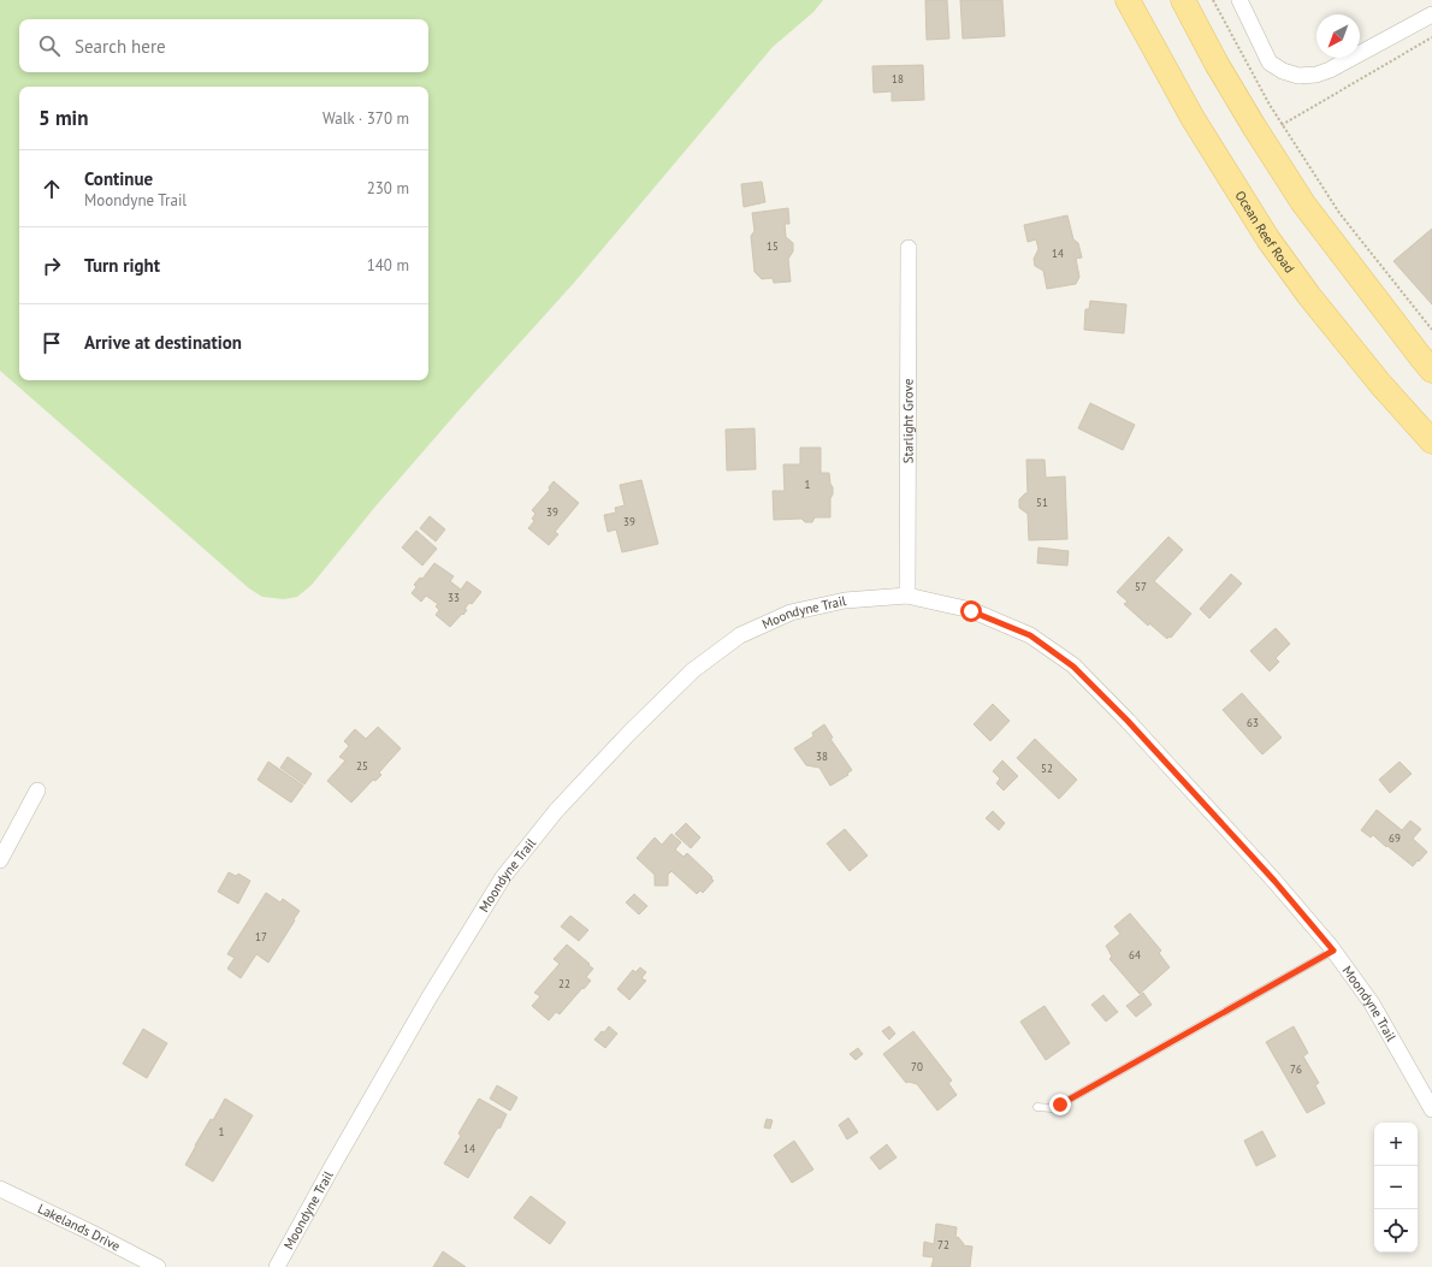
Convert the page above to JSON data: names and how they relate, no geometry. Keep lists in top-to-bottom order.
{
  "streets": {
    "main road": ["Ocean Reef Road"],
    "street": ["Starlight Grove", "Moondyne Trail", "Lakelands Drive"]
  },
  "crossings": [
    ["Starlight Grove", "Moondyne Trail"]
  ],
  "house_numbers": [
    "18",
    "15",
    "14",
    "1",
    "51",
    "39",
    "39",
    "57",
    "33",
    "63",
    "38",
    "25",
    "52",
    "69",
    "17",
    "64",
    "22",
    "70",
    "76",
    "1",
    "14",
    "72"
  ],
  "north": "bottom left",
  "page": {
    "search": "Search here",
    "heading": ["5 min", "Walk · 370 m"],
    "list": [
      ["Continue", "Moondyne Trail", "230 m"],
      ["Turn right", "140 m"],
      "Arrive at destination"
    ],
    "map_buttons": ["+", "−"]
  }
}
